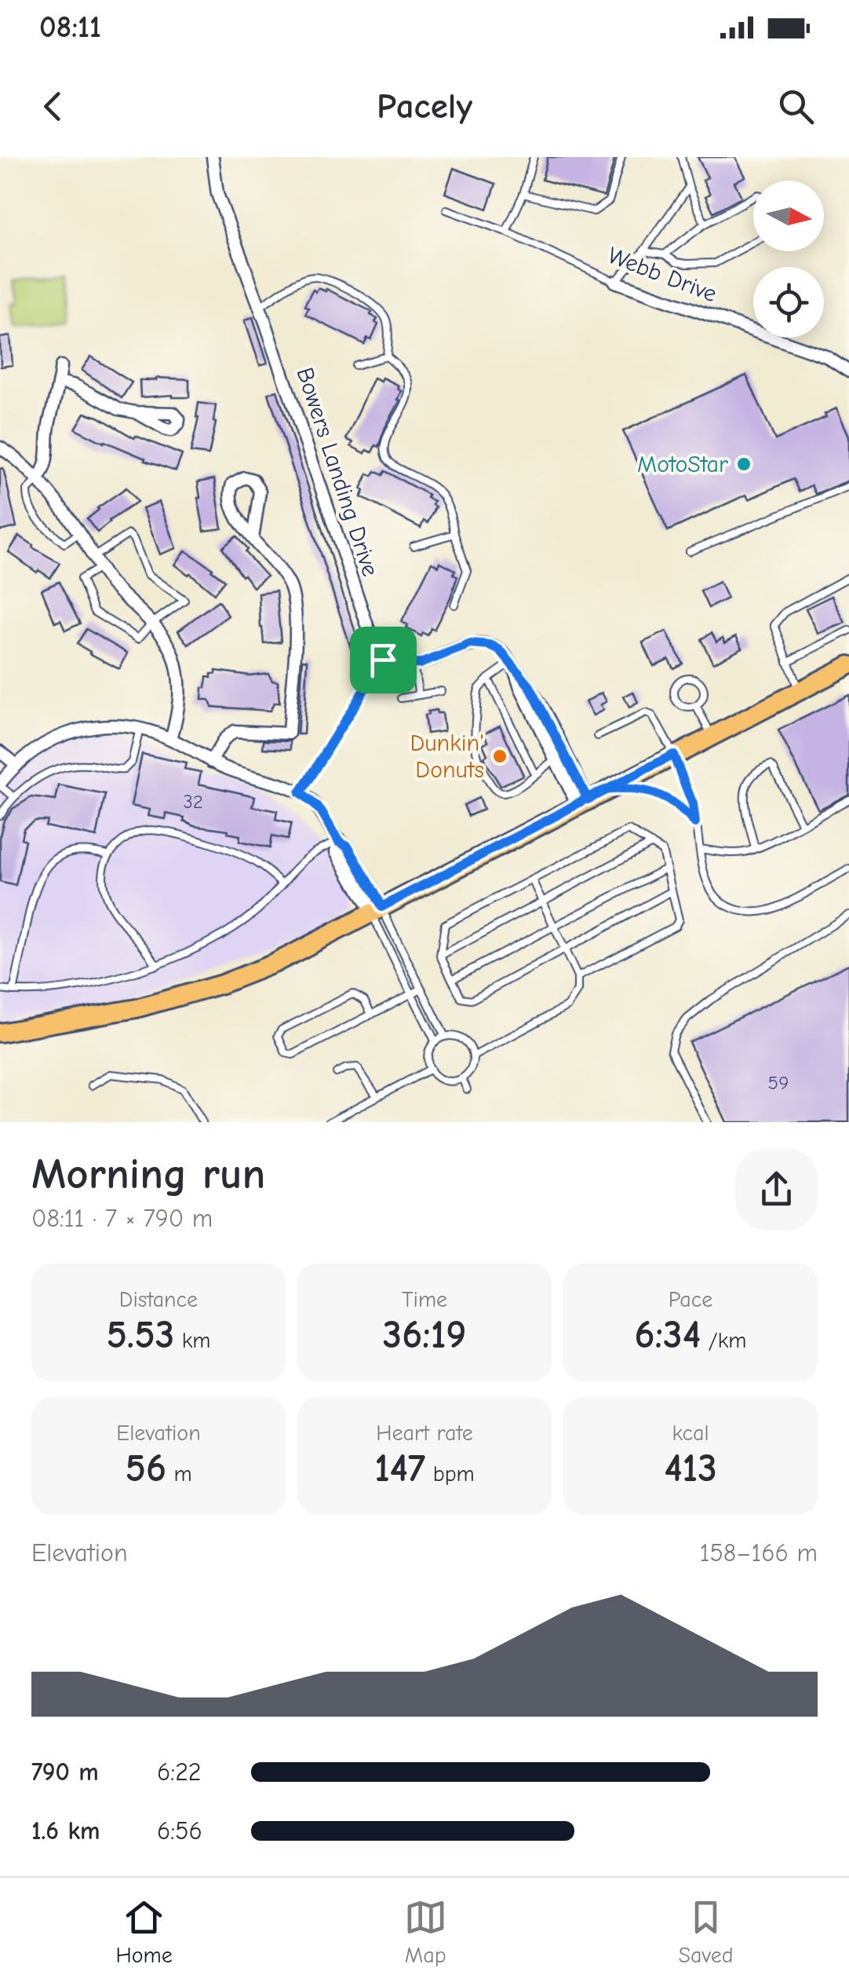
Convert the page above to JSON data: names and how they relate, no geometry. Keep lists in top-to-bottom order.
{
  "streets": {
    "street": ["Webb Drive", "Bowers Landing Drive"]
  },
  "places": ["MotoStar", "Dunkin' Donuts"],
  "house_numbers": ["32", "59"],
  "north": "right",
  "page": {
    "status": "08:11",
    "header": "Pacely",
    "heading": ["Morning run", "08:11 · 7 × 790 m"],
    "stats": [
      ["Distance", "5.53 km"],
      ["Time", "36:19"],
      ["Pace", "6:34 /km"],
      ["Elevation", "56 m"],
      ["Heart rate", "147 bpm"],
      ["kcal", "413"]
    ],
    "chart": ["Elevation", "158–166 m"],
    "list": [
      {
        "name": "790 m",
        "note": "6:22"
      },
      {
        "name": "1.6 km",
        "note": "6:56"
      }
    ],
    "tabs": ["Home", "Map", "Saved"]
  }
}
